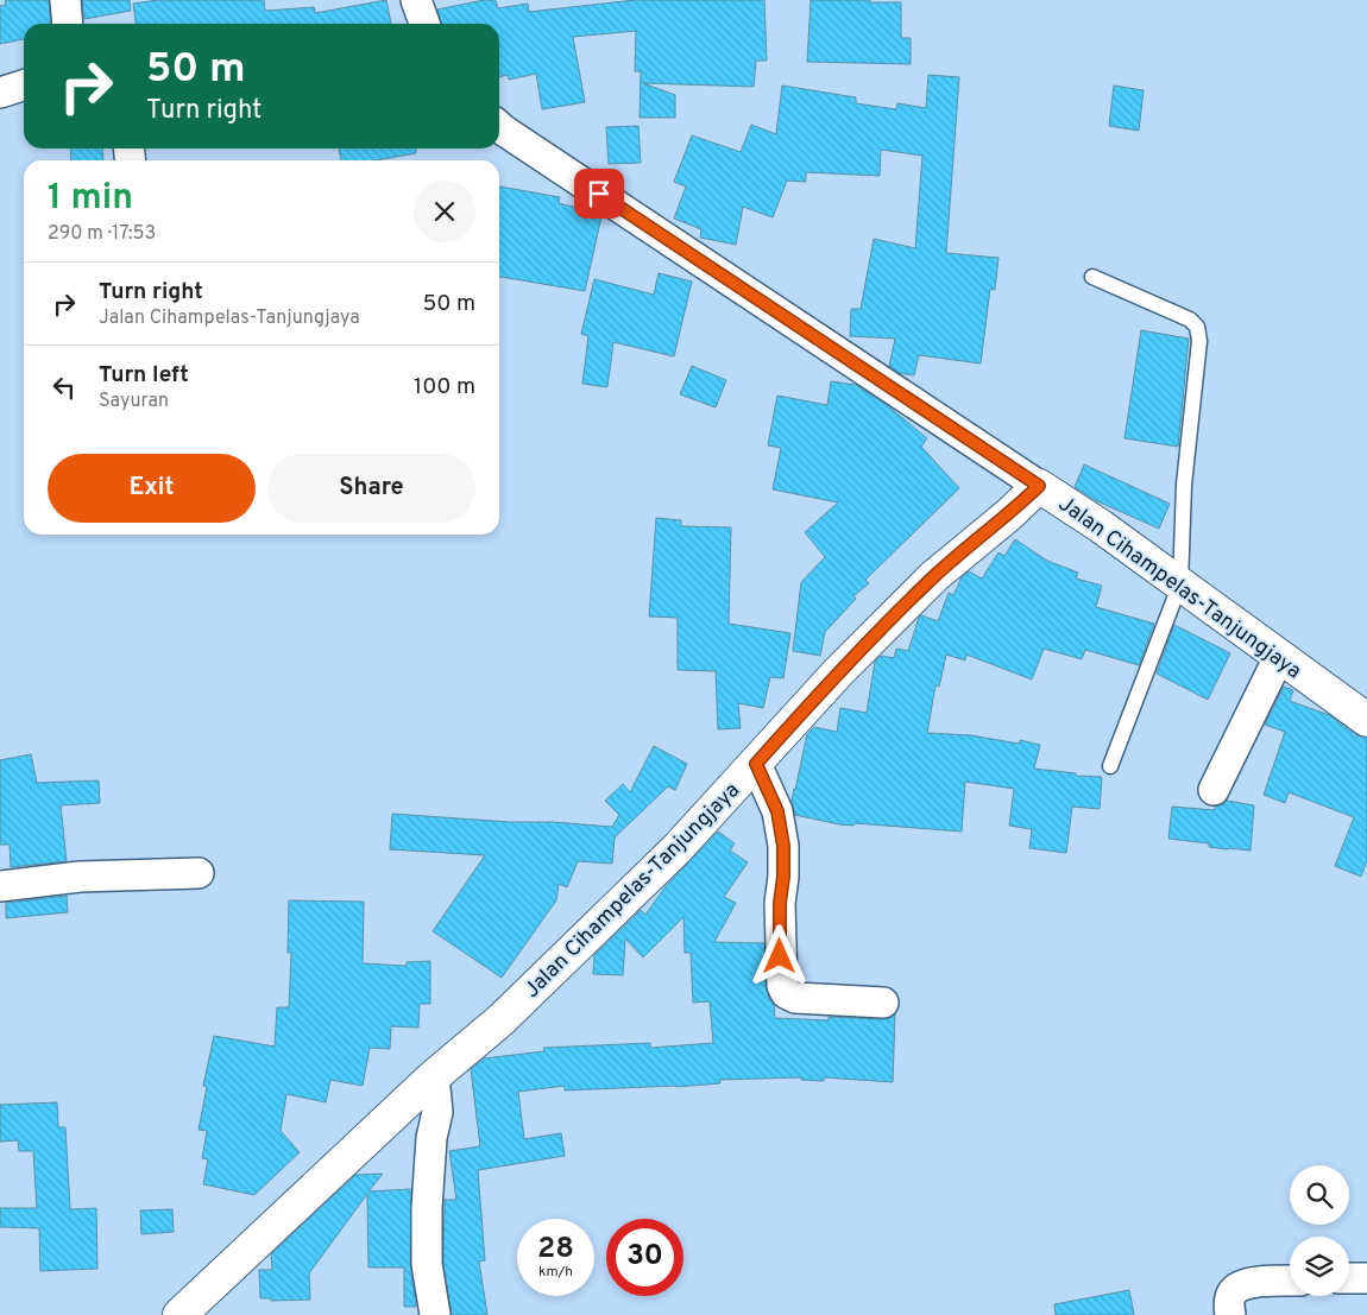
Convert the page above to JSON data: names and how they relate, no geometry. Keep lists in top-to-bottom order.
{
  "streets": {
    "main road": ["Jalan Cihampelas-Tanjungjaya"]
  },
  "page": {
    "turn": ["50 m", "Turn right"],
    "heading": ["1 min", "290 m · 17:53"],
    "list": [
      {
        "name": "Turn right",
        "note": "Jalan Cihampelas-Tanjungjaya",
        "value": "50 m"
      },
      {
        "name": "Turn left",
        "note": "Sayuran",
        "value": "100 m"
      }
    ],
    "buttons": ["Exit", "Share"],
    "speed": "28 km/h",
    "limit": "30"
  }
}
